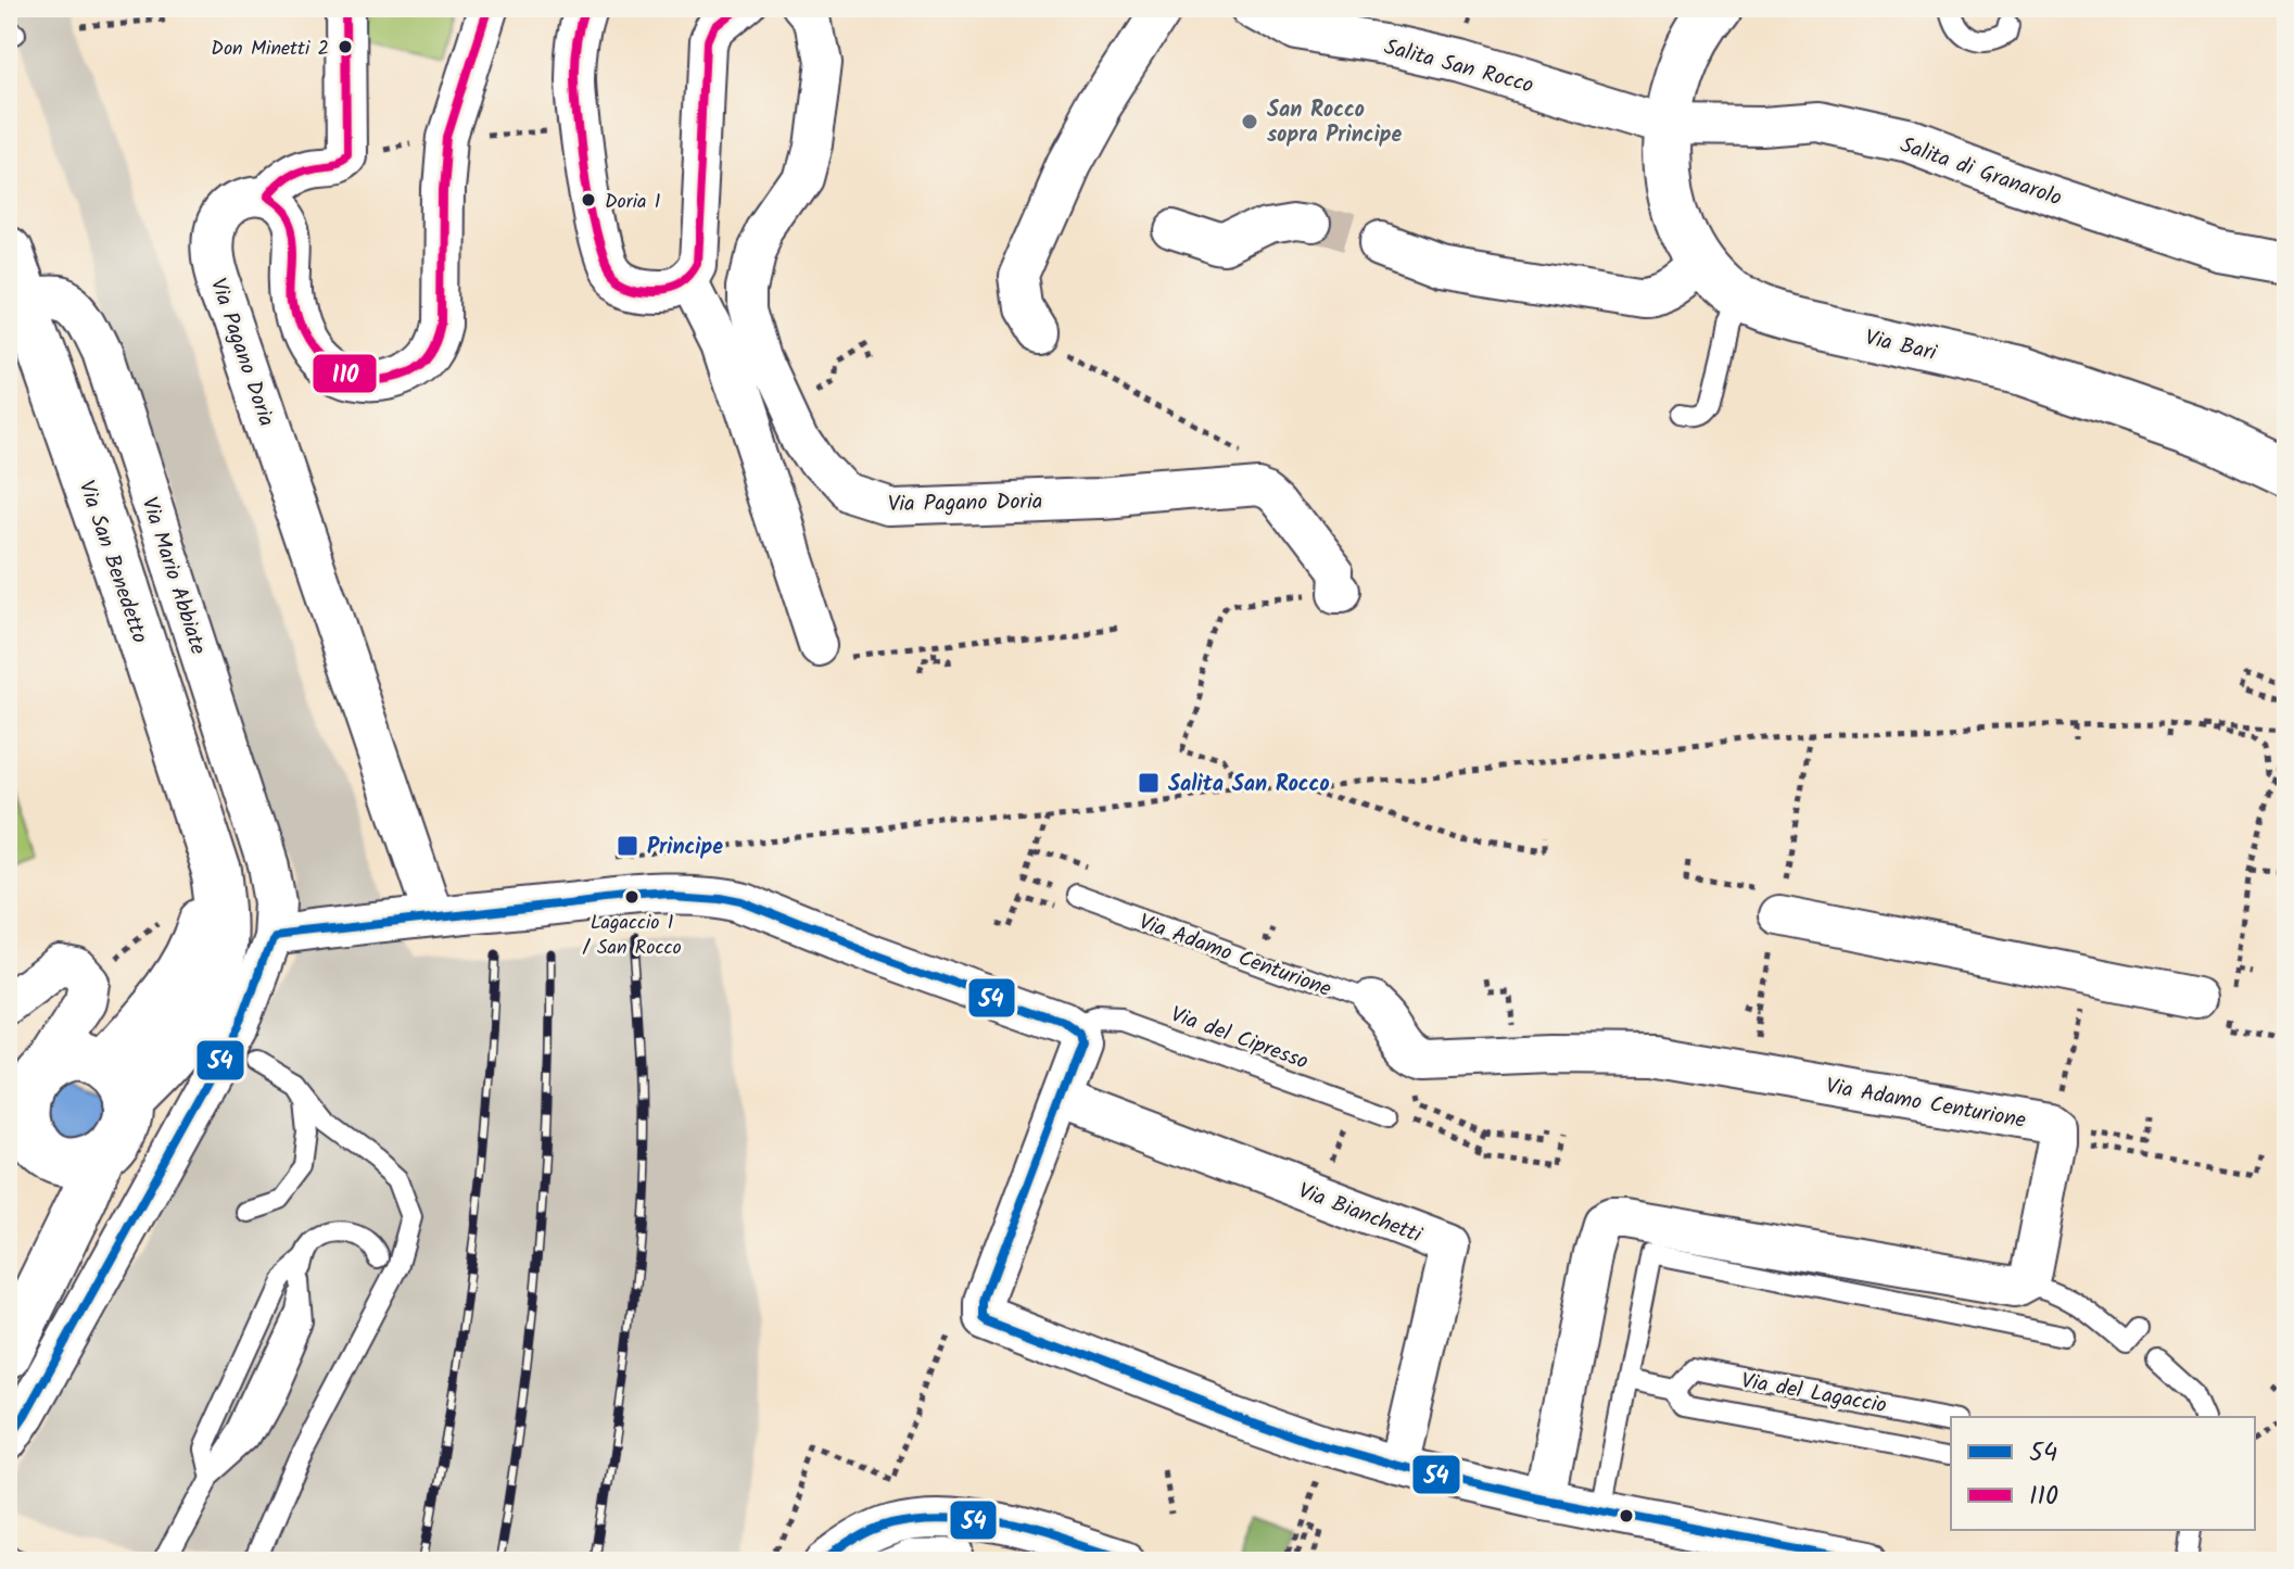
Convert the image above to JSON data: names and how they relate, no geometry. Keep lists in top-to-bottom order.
{
  "streets": {
    "street": [
      "Salita San Rocco",
      "Salita di Granarolo",
      "Via Bari",
      "Via Pagano Doria",
      "Via San Benedetto",
      "Via Mario Abbiate",
      "Via Adamo Centurione",
      "Via Bianchetti"
    ],
    "lane": ["Via del Cipresso", "Via del Lagaccio"]
  },
  "crossings": [
    ["Salita San Rocco", "Salita di Granarolo"],
    ["Salita San Rocco", "Via Bari"],
    ["Salita di Granarolo", "Via Bari"],
    ["Via San Benedetto", "Via Mario Abbiate"]
  ],
  "places": {
    "other": [
      "Don Minetti 2",
      "San Rocco sopra Principe",
      "Doria 1",
      "Lagaccio 1 / San Rocco"
    ],
    "transit": ["Salita San Rocco", "Principe"]
  },
  "lines": ["transit line I10", "transit line 54"],
  "legend": ["54", "I10"]
}
